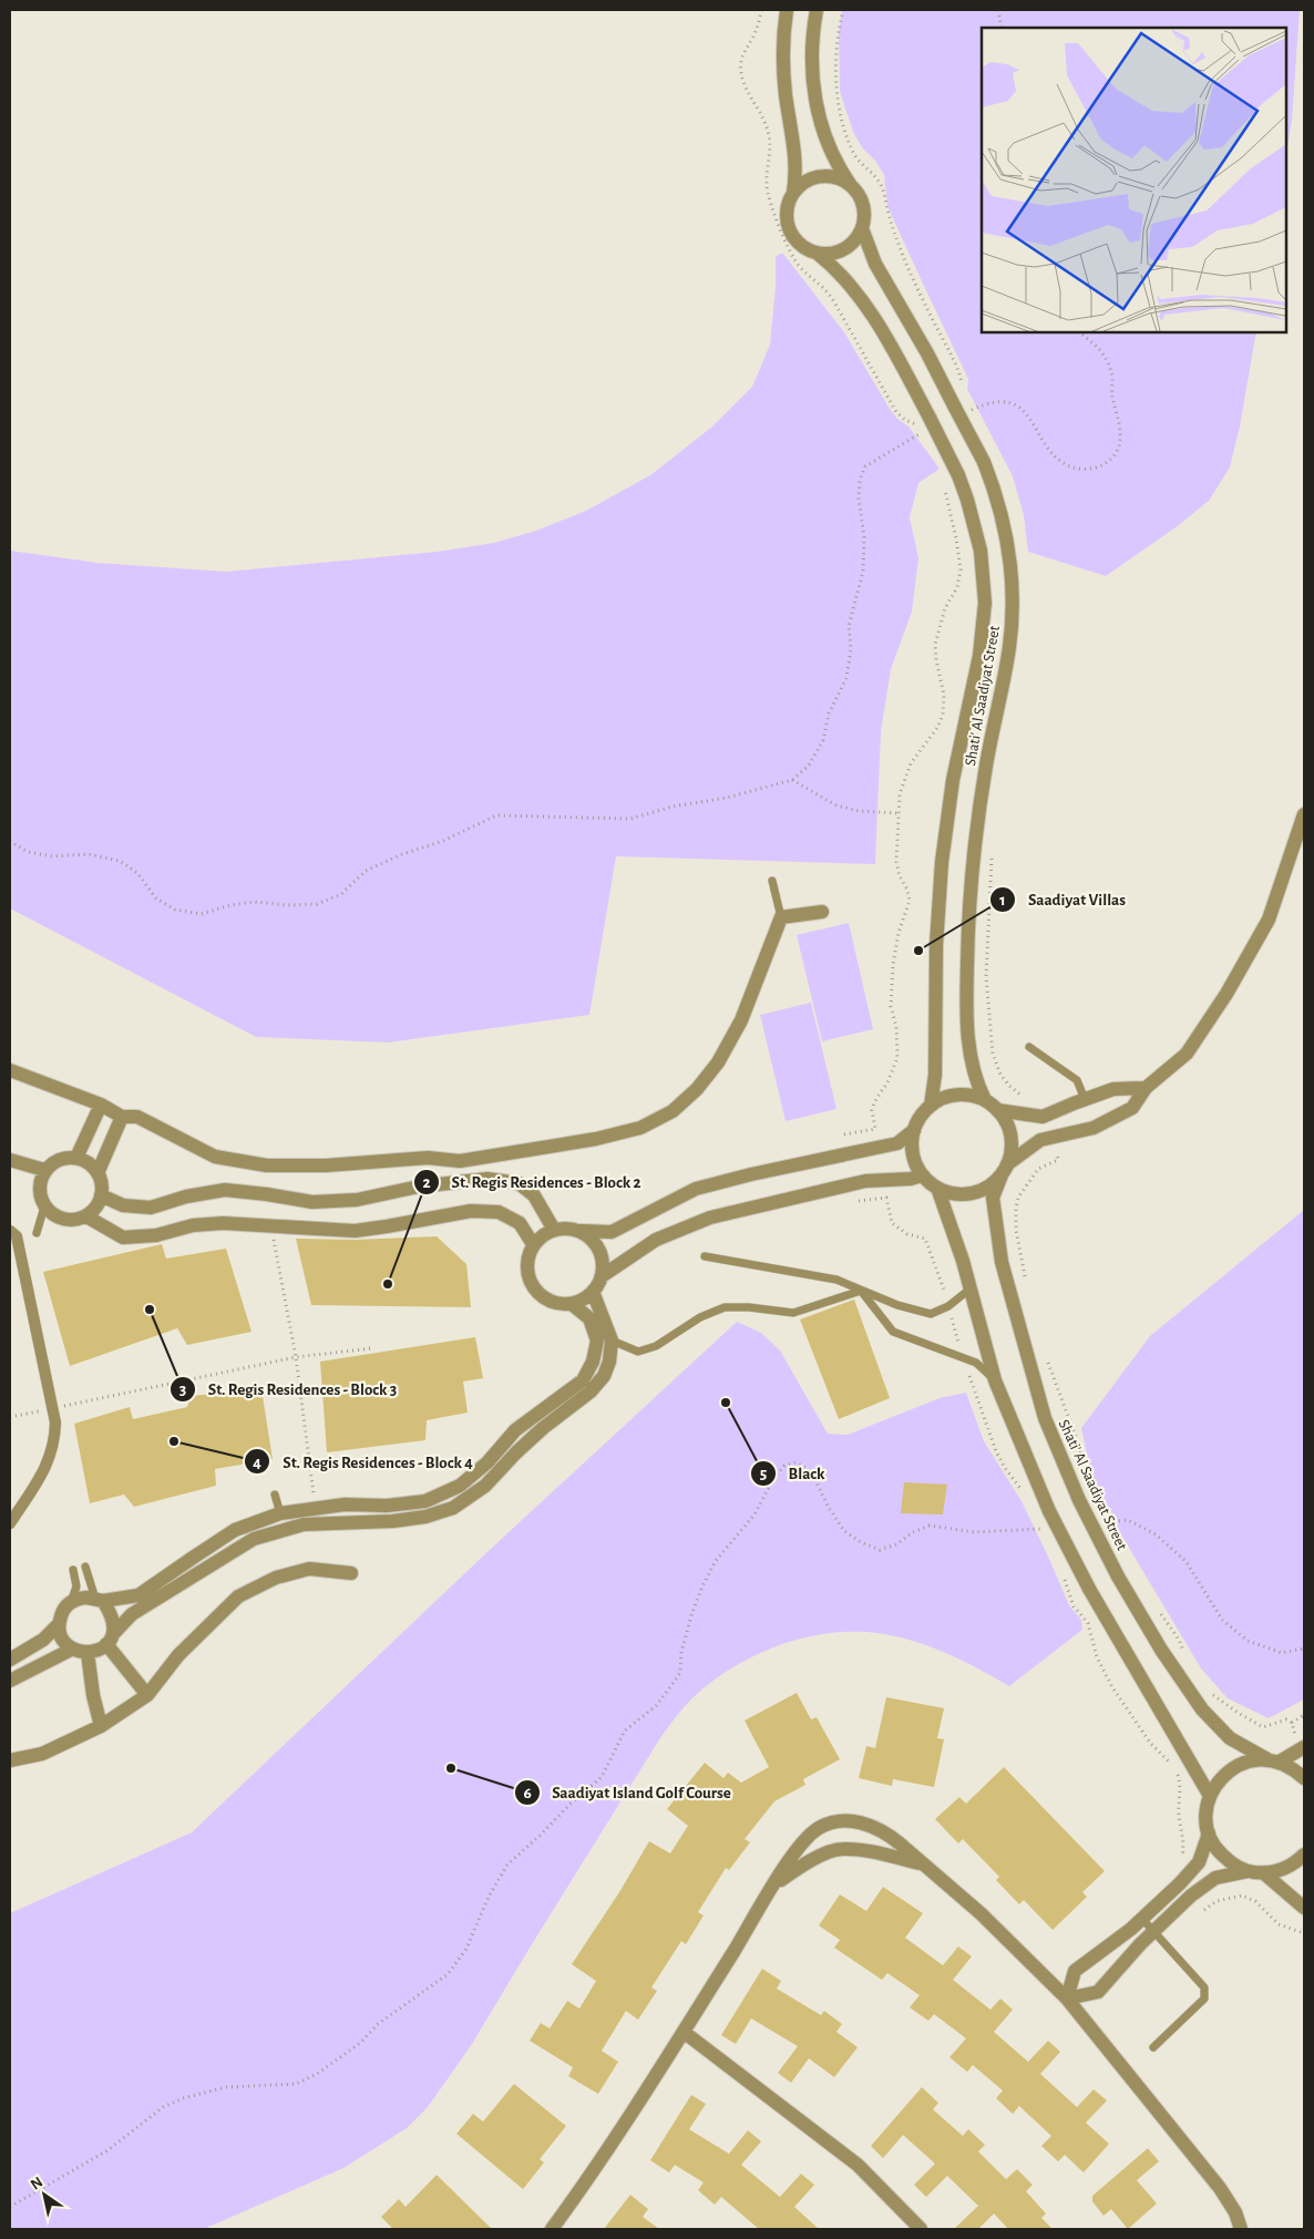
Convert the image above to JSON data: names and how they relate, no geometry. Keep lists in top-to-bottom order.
{
  "streets": {
    "street": ["Shati' Al Saadiyat Street"]
  },
  "places": [
    "Saadiyat Villas",
    "St. Regis Residences - Block 2",
    "St. Regis Residences - Block 3",
    "Black",
    "St. Regis Residences - Block 4",
    "Saadiyat Island Golf Course"
  ],
  "north": "top left"
}
